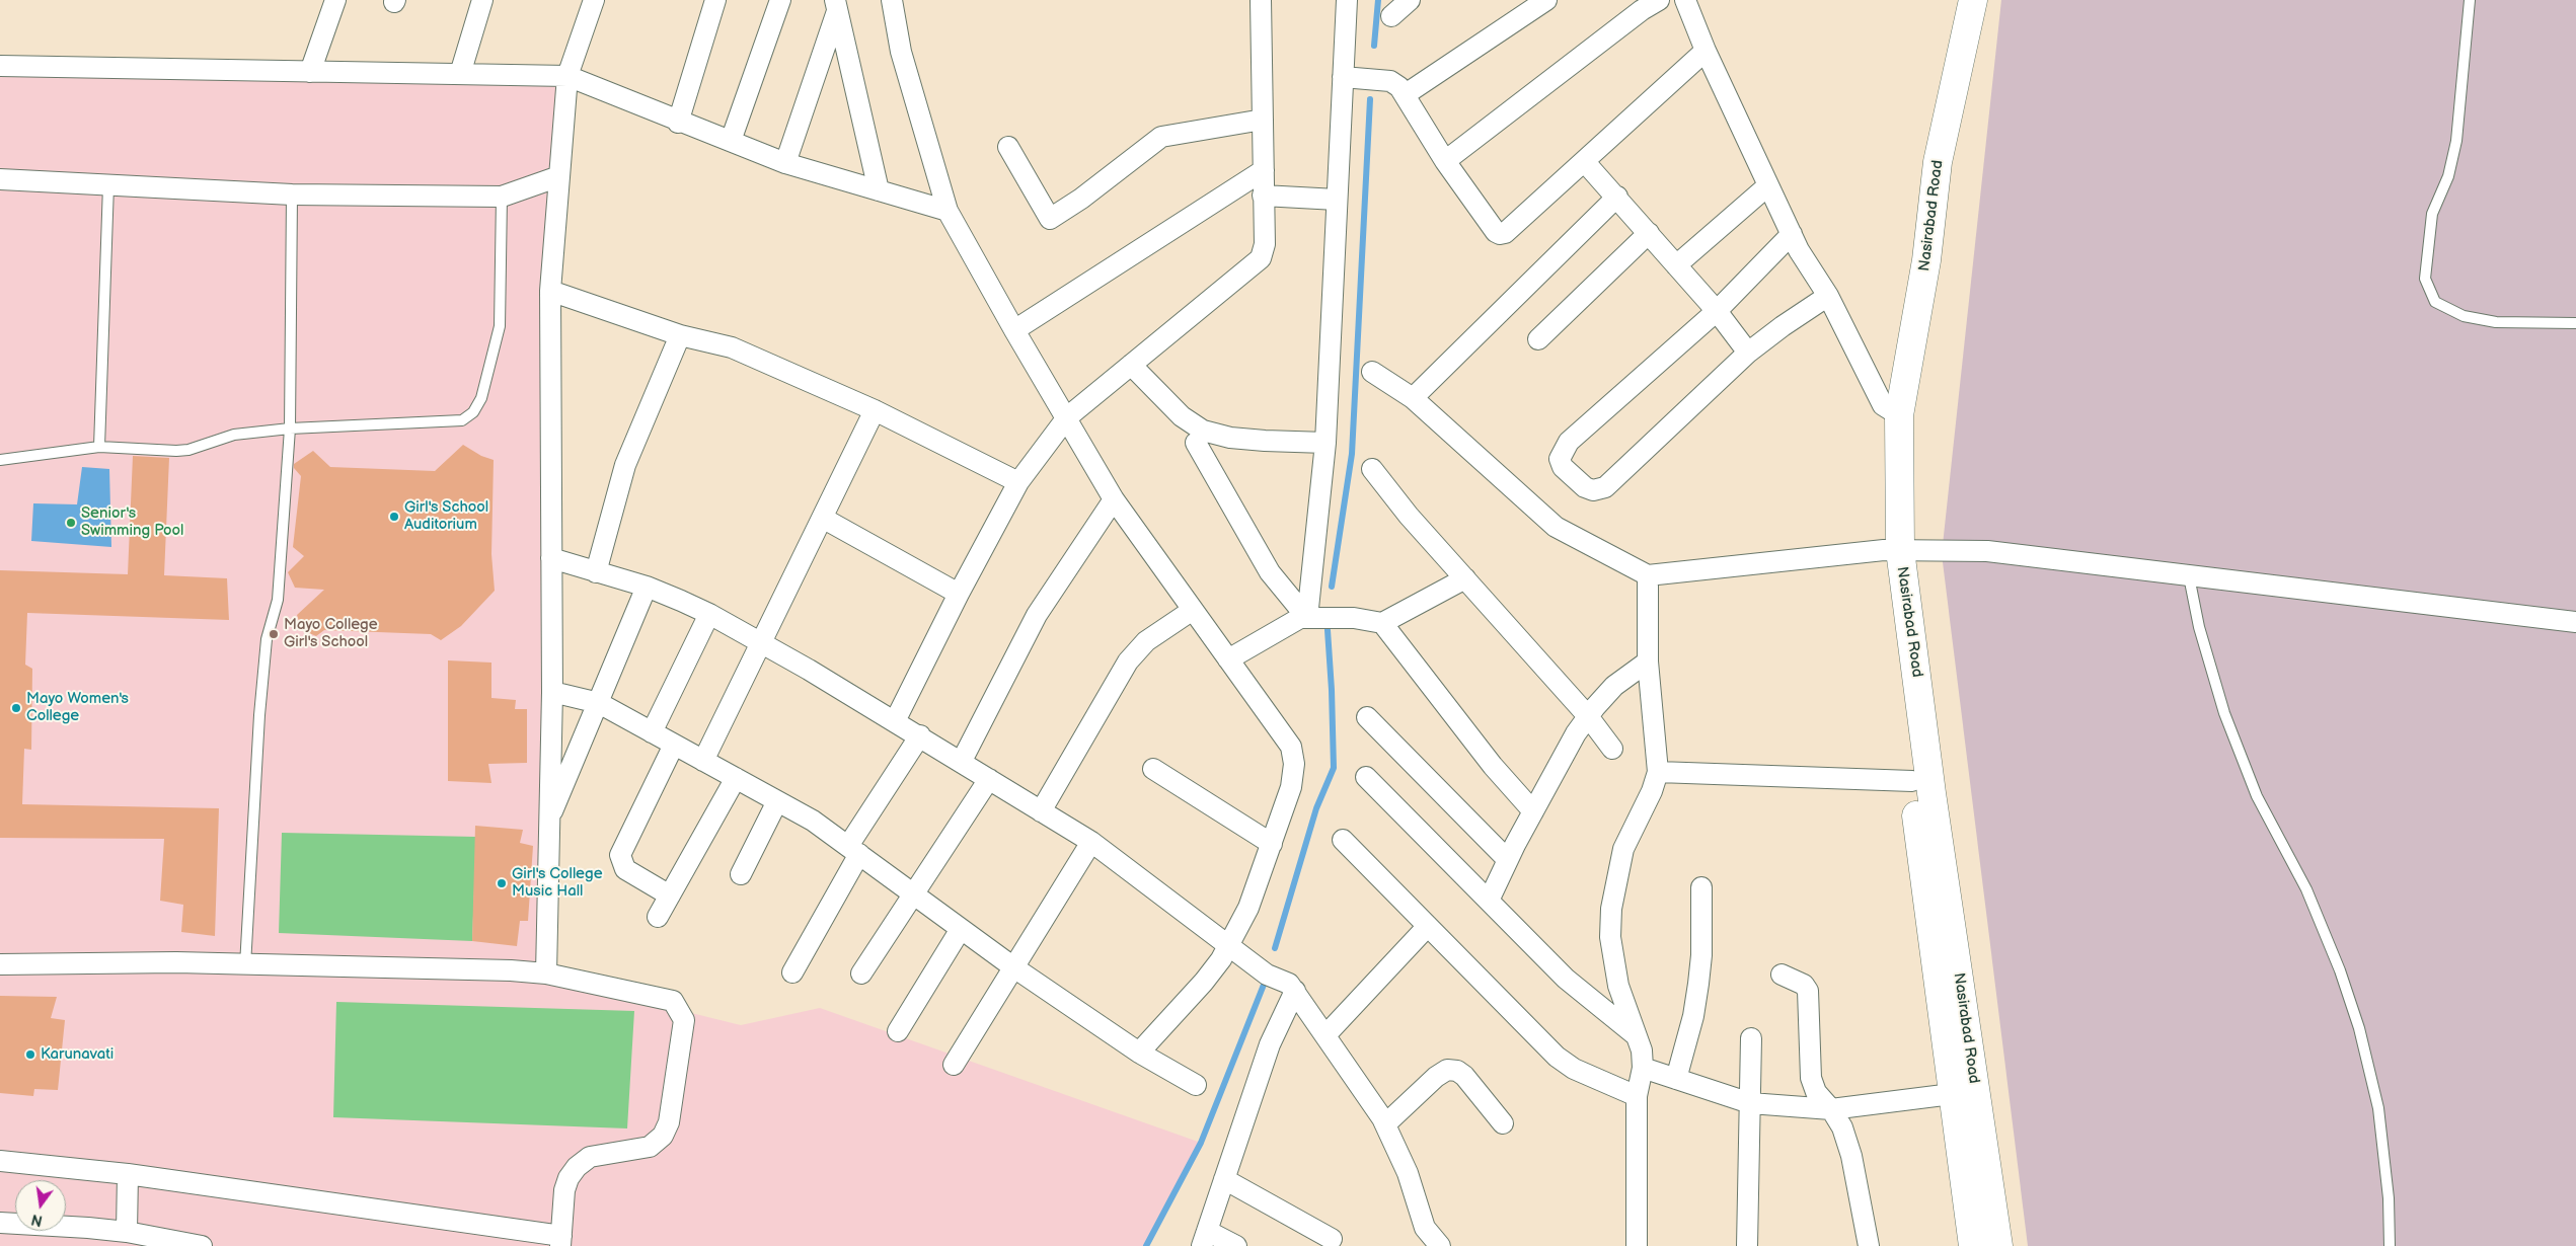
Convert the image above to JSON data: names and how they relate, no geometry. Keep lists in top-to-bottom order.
{
  "streets": {
    "highway": ["Nasirabad Road"]
  },
  "places": [
    "Girl's School Auditorium",
    "Senior's Swimming Pool",
    "Mayo College Girl's School",
    "Mayo Women's College",
    "Girl's College Music Hall",
    "Karunavati"
  ],
  "north": "bottom"
}
